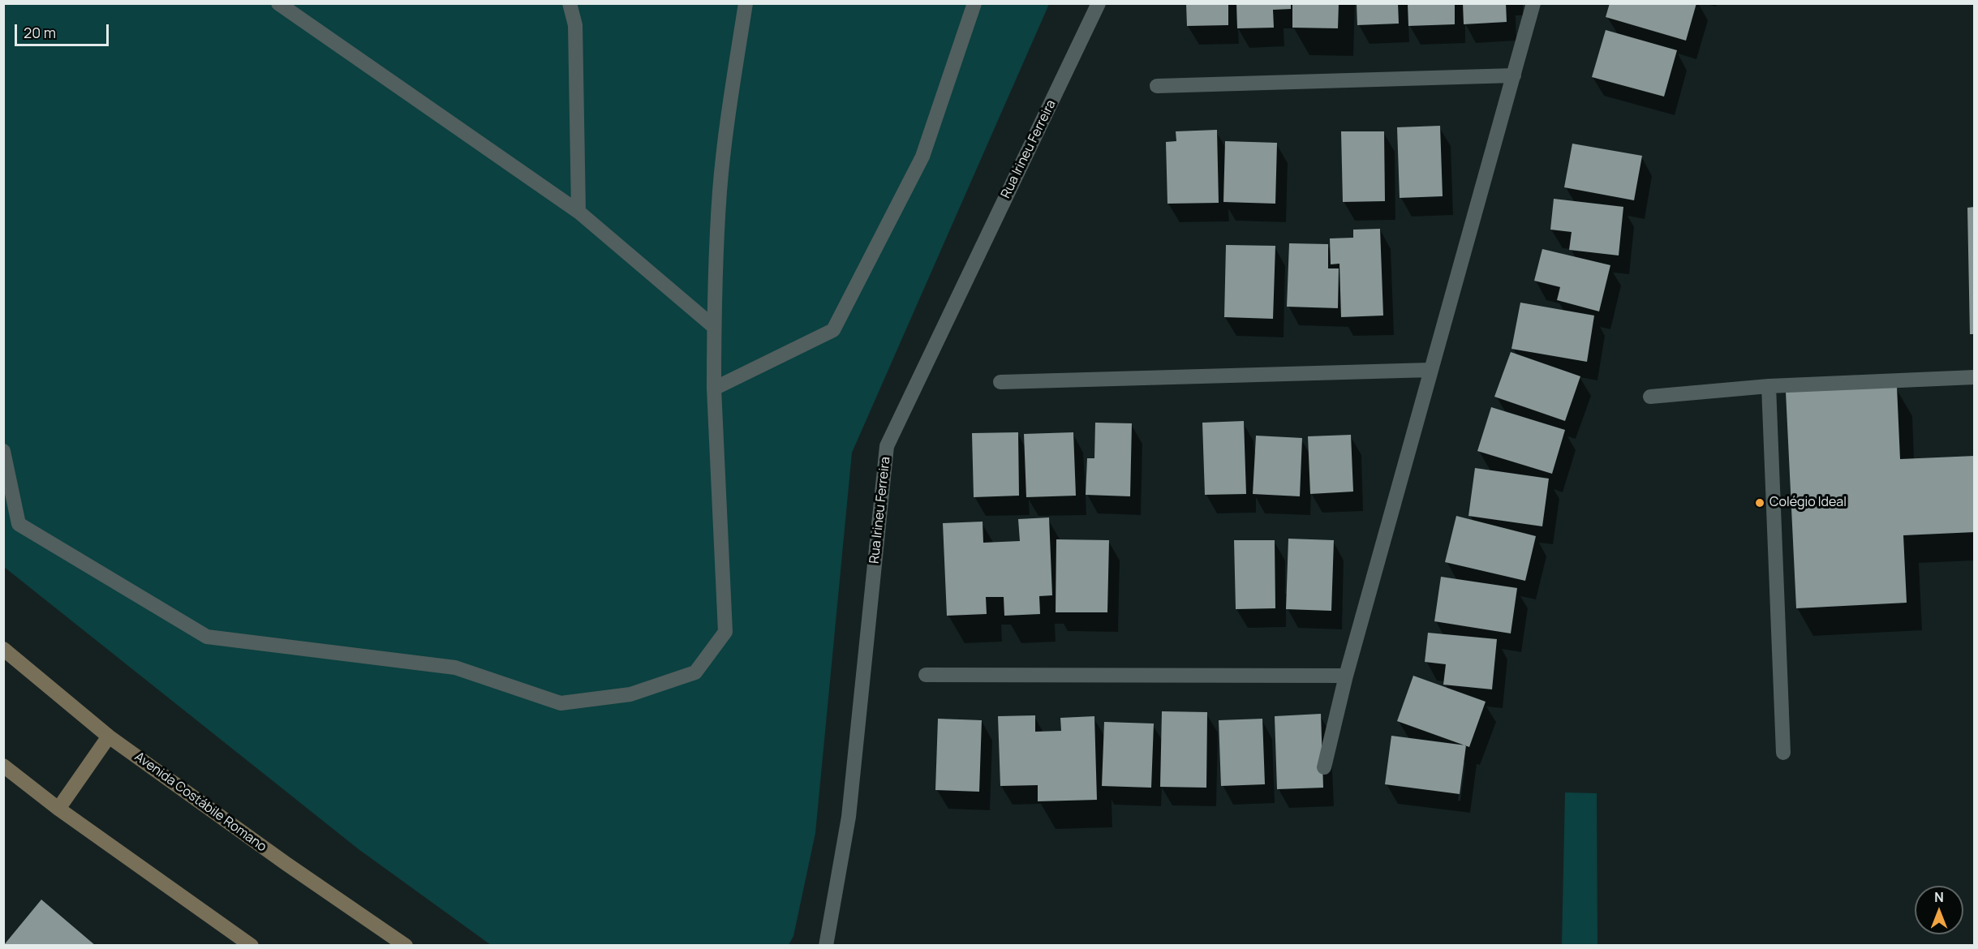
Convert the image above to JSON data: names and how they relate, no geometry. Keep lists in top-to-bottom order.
{
  "streets": {
    "main road": ["Avenida Costábile Romano"],
    "street": ["Rua Irineu Ferreira"]
  },
  "places": ["Colégio Ideal"],
  "scale_bar": "20 m",
  "north": "top"
}
